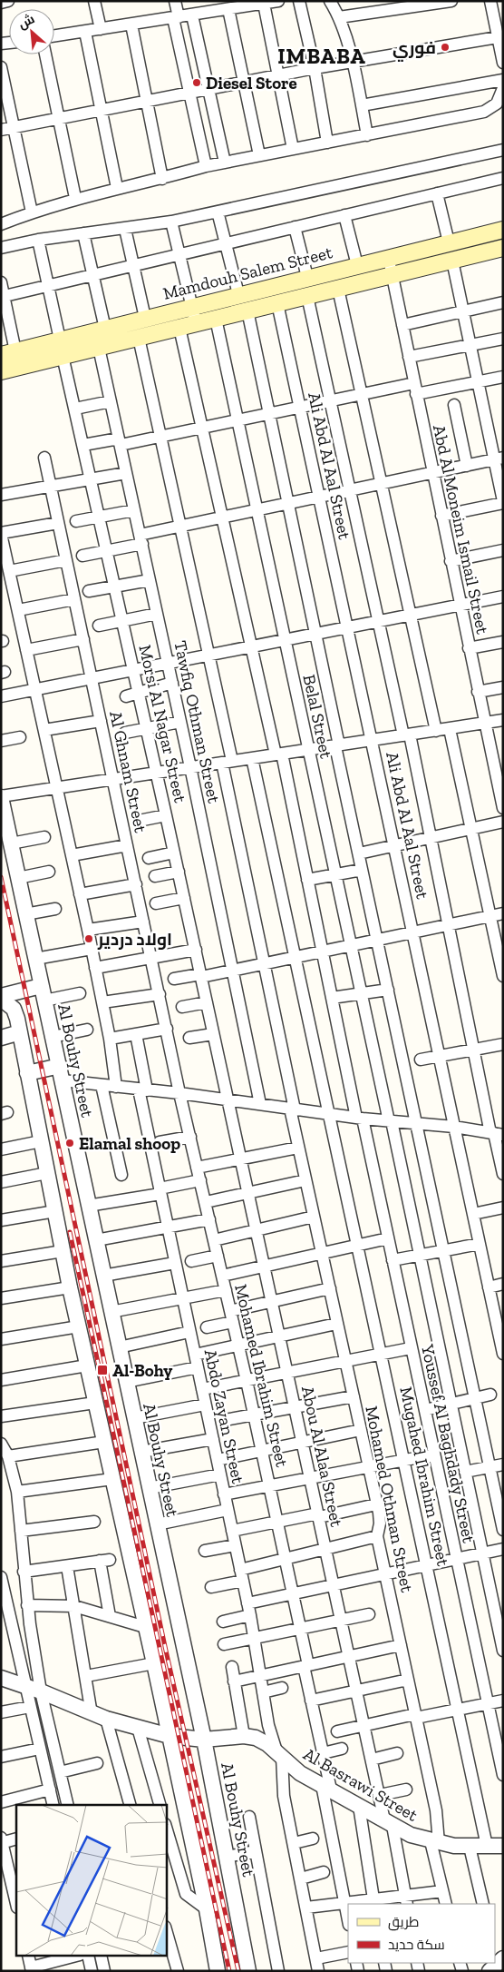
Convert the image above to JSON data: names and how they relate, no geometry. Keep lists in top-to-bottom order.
{
  "streets": {
    "main road": ["Mamdouh Salem Street"],
    "street": [
      "Ali Abd Al Aal Street",
      "Abd Al Moneim Ismail Street",
      "Belal Street",
      "Tawfiq Othman Street",
      "Morsi Al Nagar Street",
      "Al Ghnam Street",
      "Al Bouhy Street",
      "Mohamed Ibrahim Street",
      "Abdo Zayan Street",
      "Youssef Al Baghdady Street",
      "Abou Al Alaa Street",
      "Mugahed Ibrahim Street",
      "Mohamed Othman Street",
      "Al Basrawi Street"
    ]
  },
  "crossings": [
    ["Mamdouh Salem Street", "Abd Al Moneim Ismail Street"],
    ["Morsi Al Nagar Street", "Abou Al Alaa Street"],
    ["Al Ghnam Street", "Mohamed Ibrahim Street"],
    ["Al Bouhy Street", "Al Basrawi Street"],
    ["Mohamed Ibrahim Street", "Al Basrawi Street"],
    ["Abdo Zayan Street", "Al Basrawi Street"],
    ["Abou Al Alaa Street", "Al Basrawi Street"],
    ["Mugahed Ibrahim Street", "Al Basrawi Street"],
    ["Mohamed Othman Street", "Al Basrawi Street"]
  ],
  "districts": ["IMBABA"],
  "places": {
    "other": [
      "فوري",
      "Diesel Store",
      "اولاد دردير",
      "Elamal shoop"
    ],
    "transit": ["Al-Bohy"]
  },
  "legend": ["طريق", "سكة حديد"],
  "north": "top left"
}
